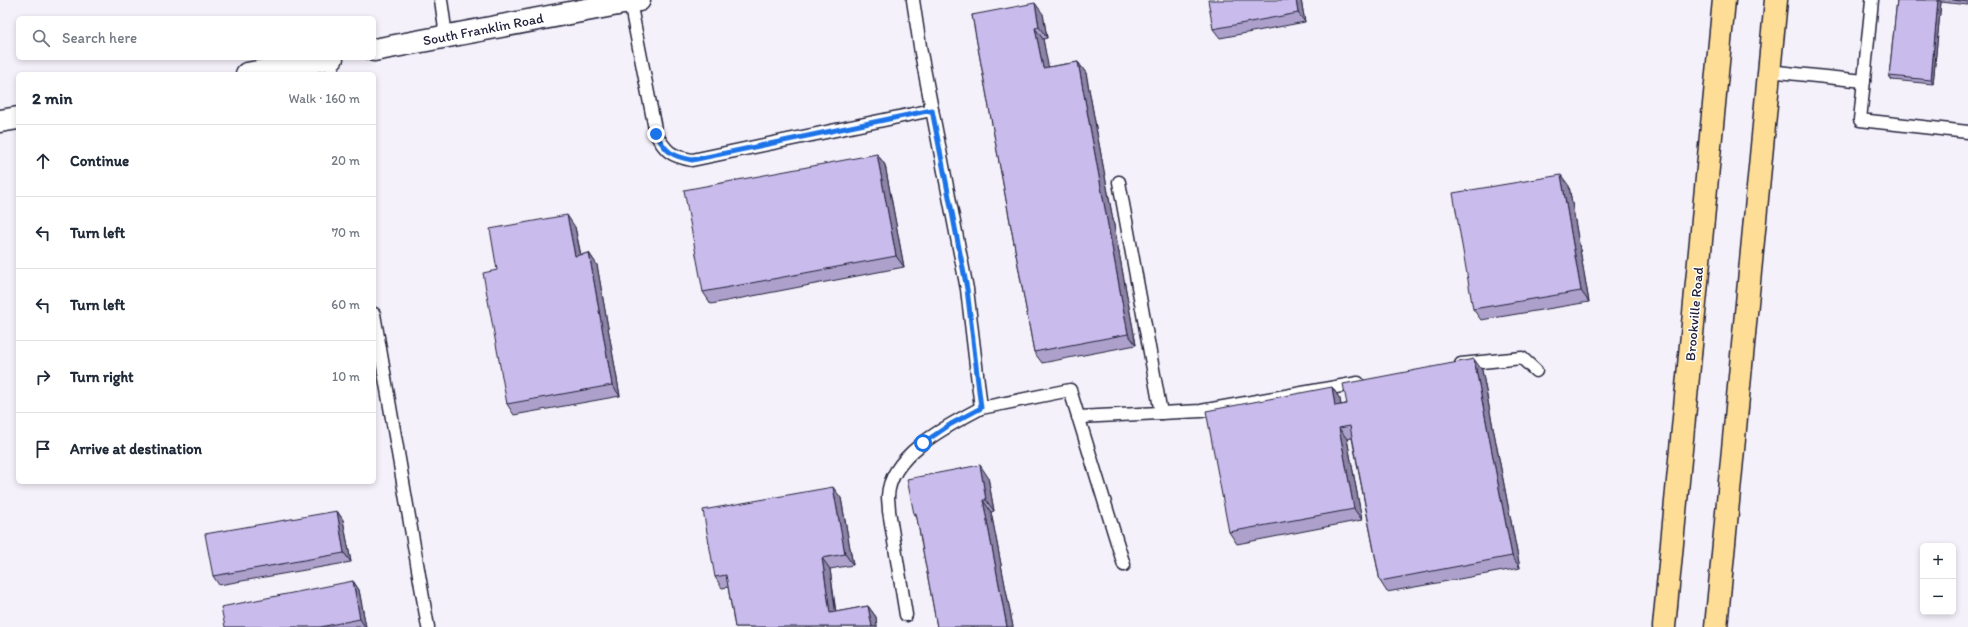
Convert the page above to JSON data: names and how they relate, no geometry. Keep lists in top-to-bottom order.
{
  "streets": {
    "main road": ["South Franklin Road", "Brookville Road"]
  },
  "page": {
    "search": "Search here",
    "heading": ["2 min", "Walk · 160 m"],
    "list": [
      ["Continue", "20 m"],
      ["Turn left", "70 m"],
      ["Turn left", "60 m"],
      ["Turn right", "10 m"],
      "Arrive at destination"
    ],
    "map_buttons": ["+", "−"]
  }
}
